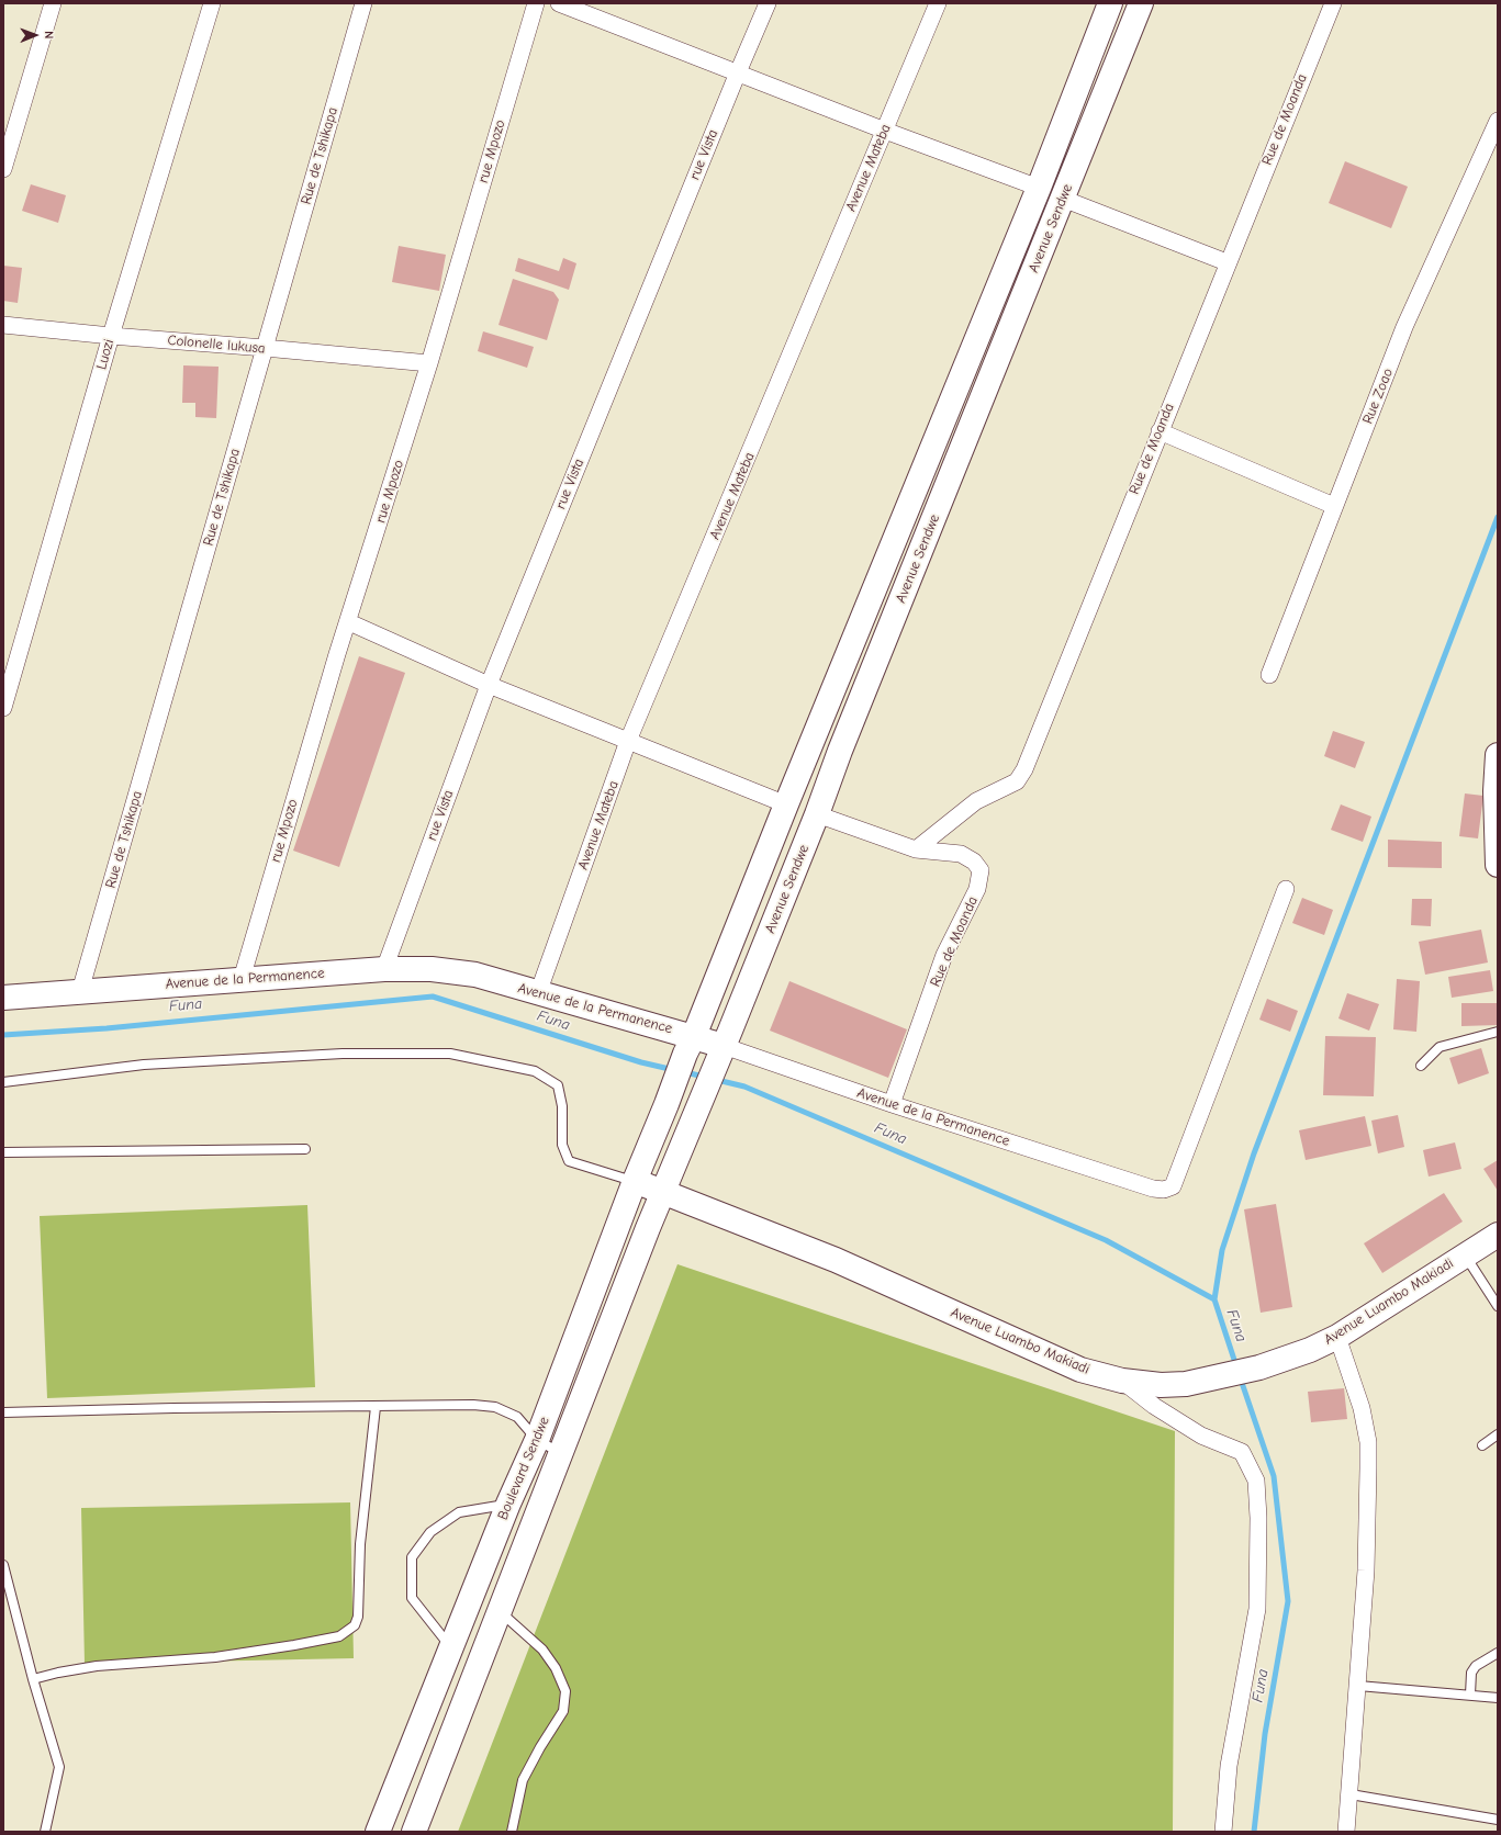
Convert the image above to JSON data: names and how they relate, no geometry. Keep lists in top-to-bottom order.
{
  "streets": {
    "main road": [
      "Avenue Sendwe",
      "Avenue de la Permanence",
      "Avenue Luambo Makiadi",
      "Boulevard Sendwe"
    ],
    "street": [
      "Rue de Moanda",
      "rue Mpozo",
      "rue Vista",
      "Rue de Tshikapa",
      "Avenue Mateba",
      "Colonelle lukusa",
      "Luozi",
      "Rue Zoao"
    ]
  },
  "crossings": [
    ["Rue de Moanda", "Avenue Sendwe"],
    ["Rue de Moanda", "Avenue de la Permanence"],
    ["rue Mpozo", "Colonelle lukusa"],
    ["rue Mpozo", "Avenue de la Permanence"],
    ["rue Vista", "Avenue de la Permanence"],
    ["Rue de Tshikapa", "Colonelle lukusa"],
    ["Rue de Tshikapa", "Avenue de la Permanence"],
    ["Avenue Mateba", "Avenue de la Permanence"],
    ["Avenue Sendwe", "Avenue de la Permanence"],
    ["Avenue Sendwe", "Boulevard Sendwe"],
    ["Colonelle lukusa", "Luozi"],
    ["Avenue Luambo Makiadi", "Boulevard Sendwe"]
  ],
  "water": ["Funa"],
  "north": "right"
}
